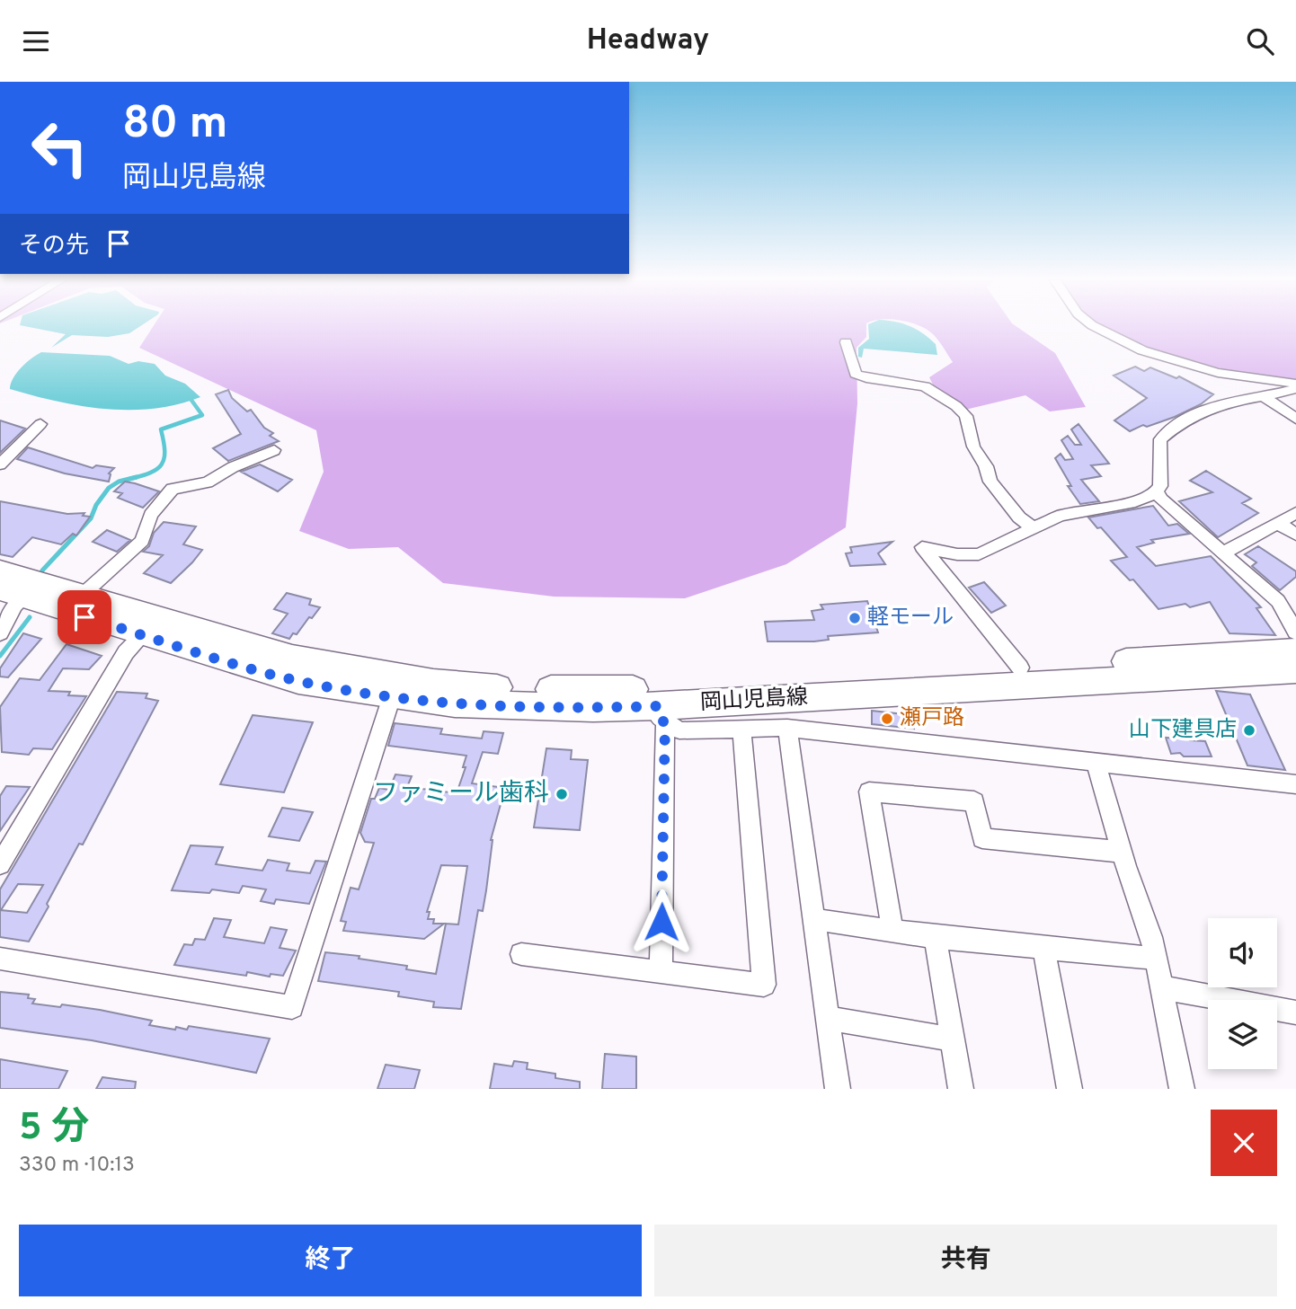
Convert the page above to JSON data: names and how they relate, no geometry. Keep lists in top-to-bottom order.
{
  "streets": {
    "main road": ["岡山児島線"]
  },
  "places": [
    "軽モール",
    "瀬戸路",
    "山下建具店",
    "ファミール歯科"
  ],
  "page": {
    "header": "Headway",
    "turn": ["80 m", "岡山児島線"],
    "then": "その先",
    "heading": ["5 分", "330 m · 10:13"],
    "buttons": ["終了", "共有"]
  }
}
